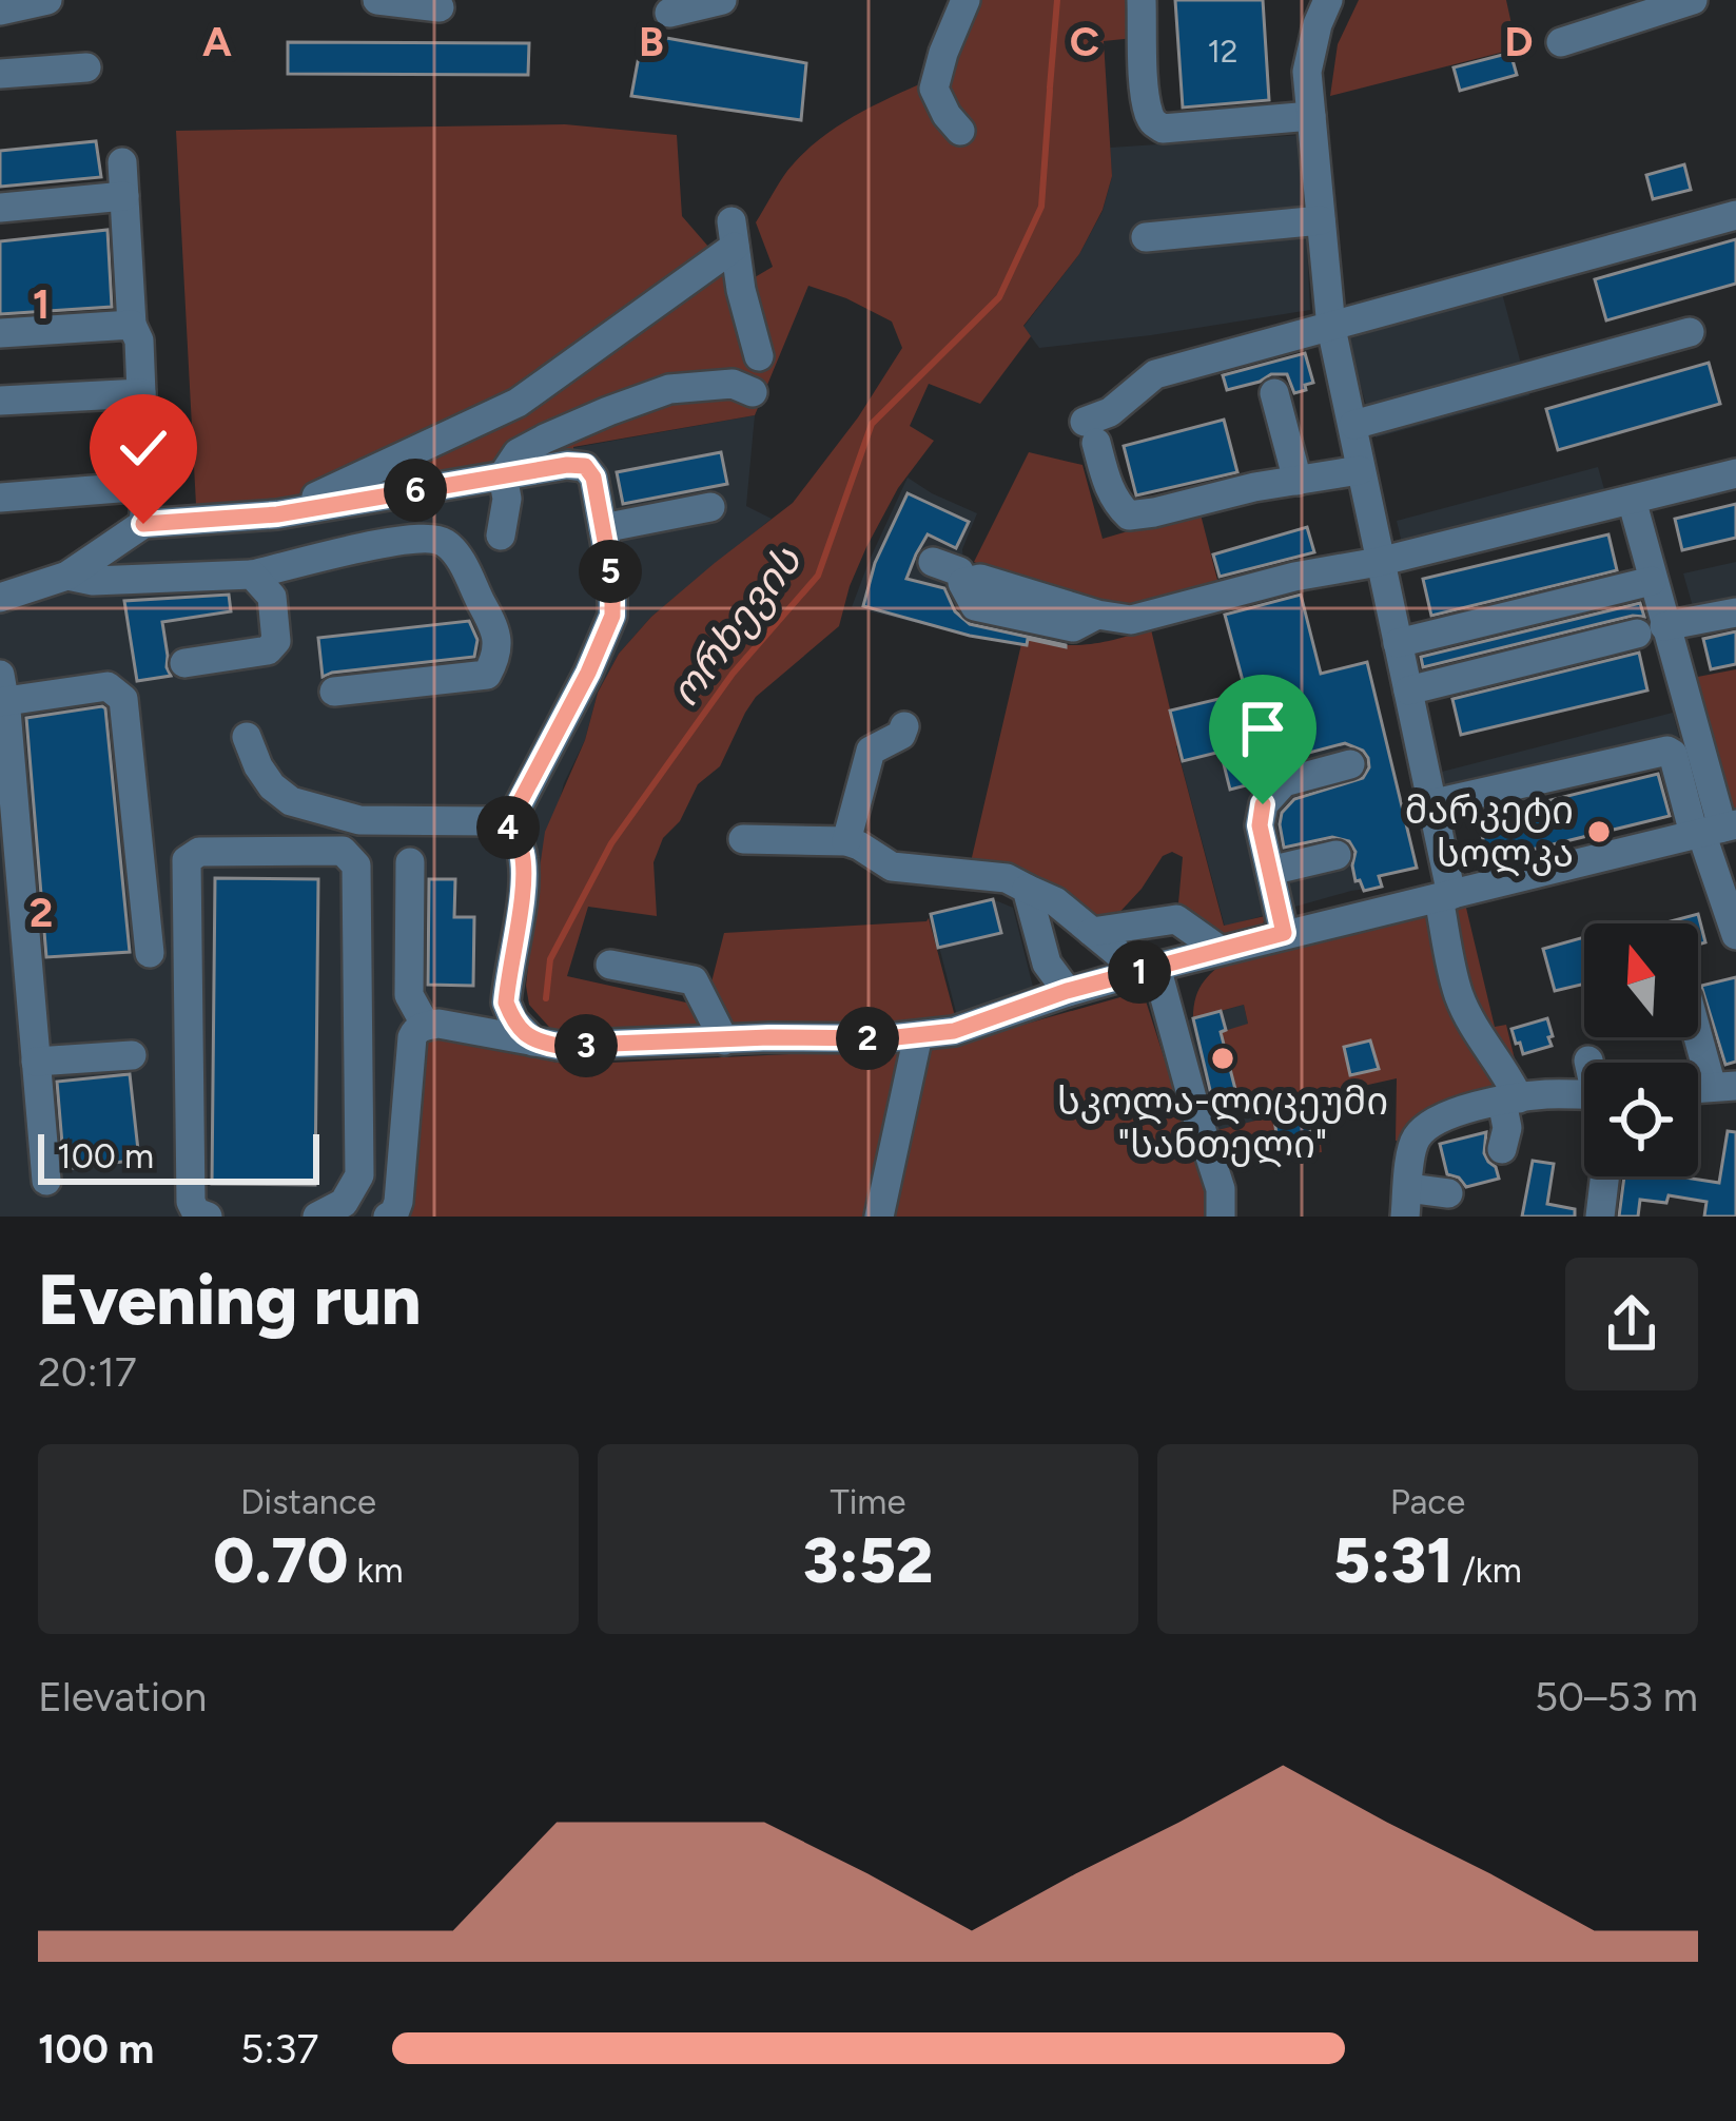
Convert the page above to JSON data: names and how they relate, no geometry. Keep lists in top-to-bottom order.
{
  "water": ["ორხევის"],
  "places": ["მარკეტი სოლკა", "სკოლა-ლიცეუმი \"სანთელი\""],
  "house_numbers": ["12"],
  "scale_bar": "100 m",
  "north": "top",
  "page": {
    "pins": [
      "6",
      "5",
      "4",
      "1",
      "2",
      "3"
    ],
    "scale": "100 m",
    "heading": ["Evening run", "20:17"],
    "stats": [
      ["Distance", "0.70 km"],
      ["Time", "3:52"],
      ["Pace", "5:31 /km"]
    ],
    "chart": ["Elevation", "50–53 m"],
    "list": [
      {
        "name": "100 m",
        "note": "5:37"
      }
    ]
  },
  "grid": {
    "columns": [
      "A",
      "B",
      "C",
      "D"
    ],
    "rows": ["1", "2"]
  }
}
